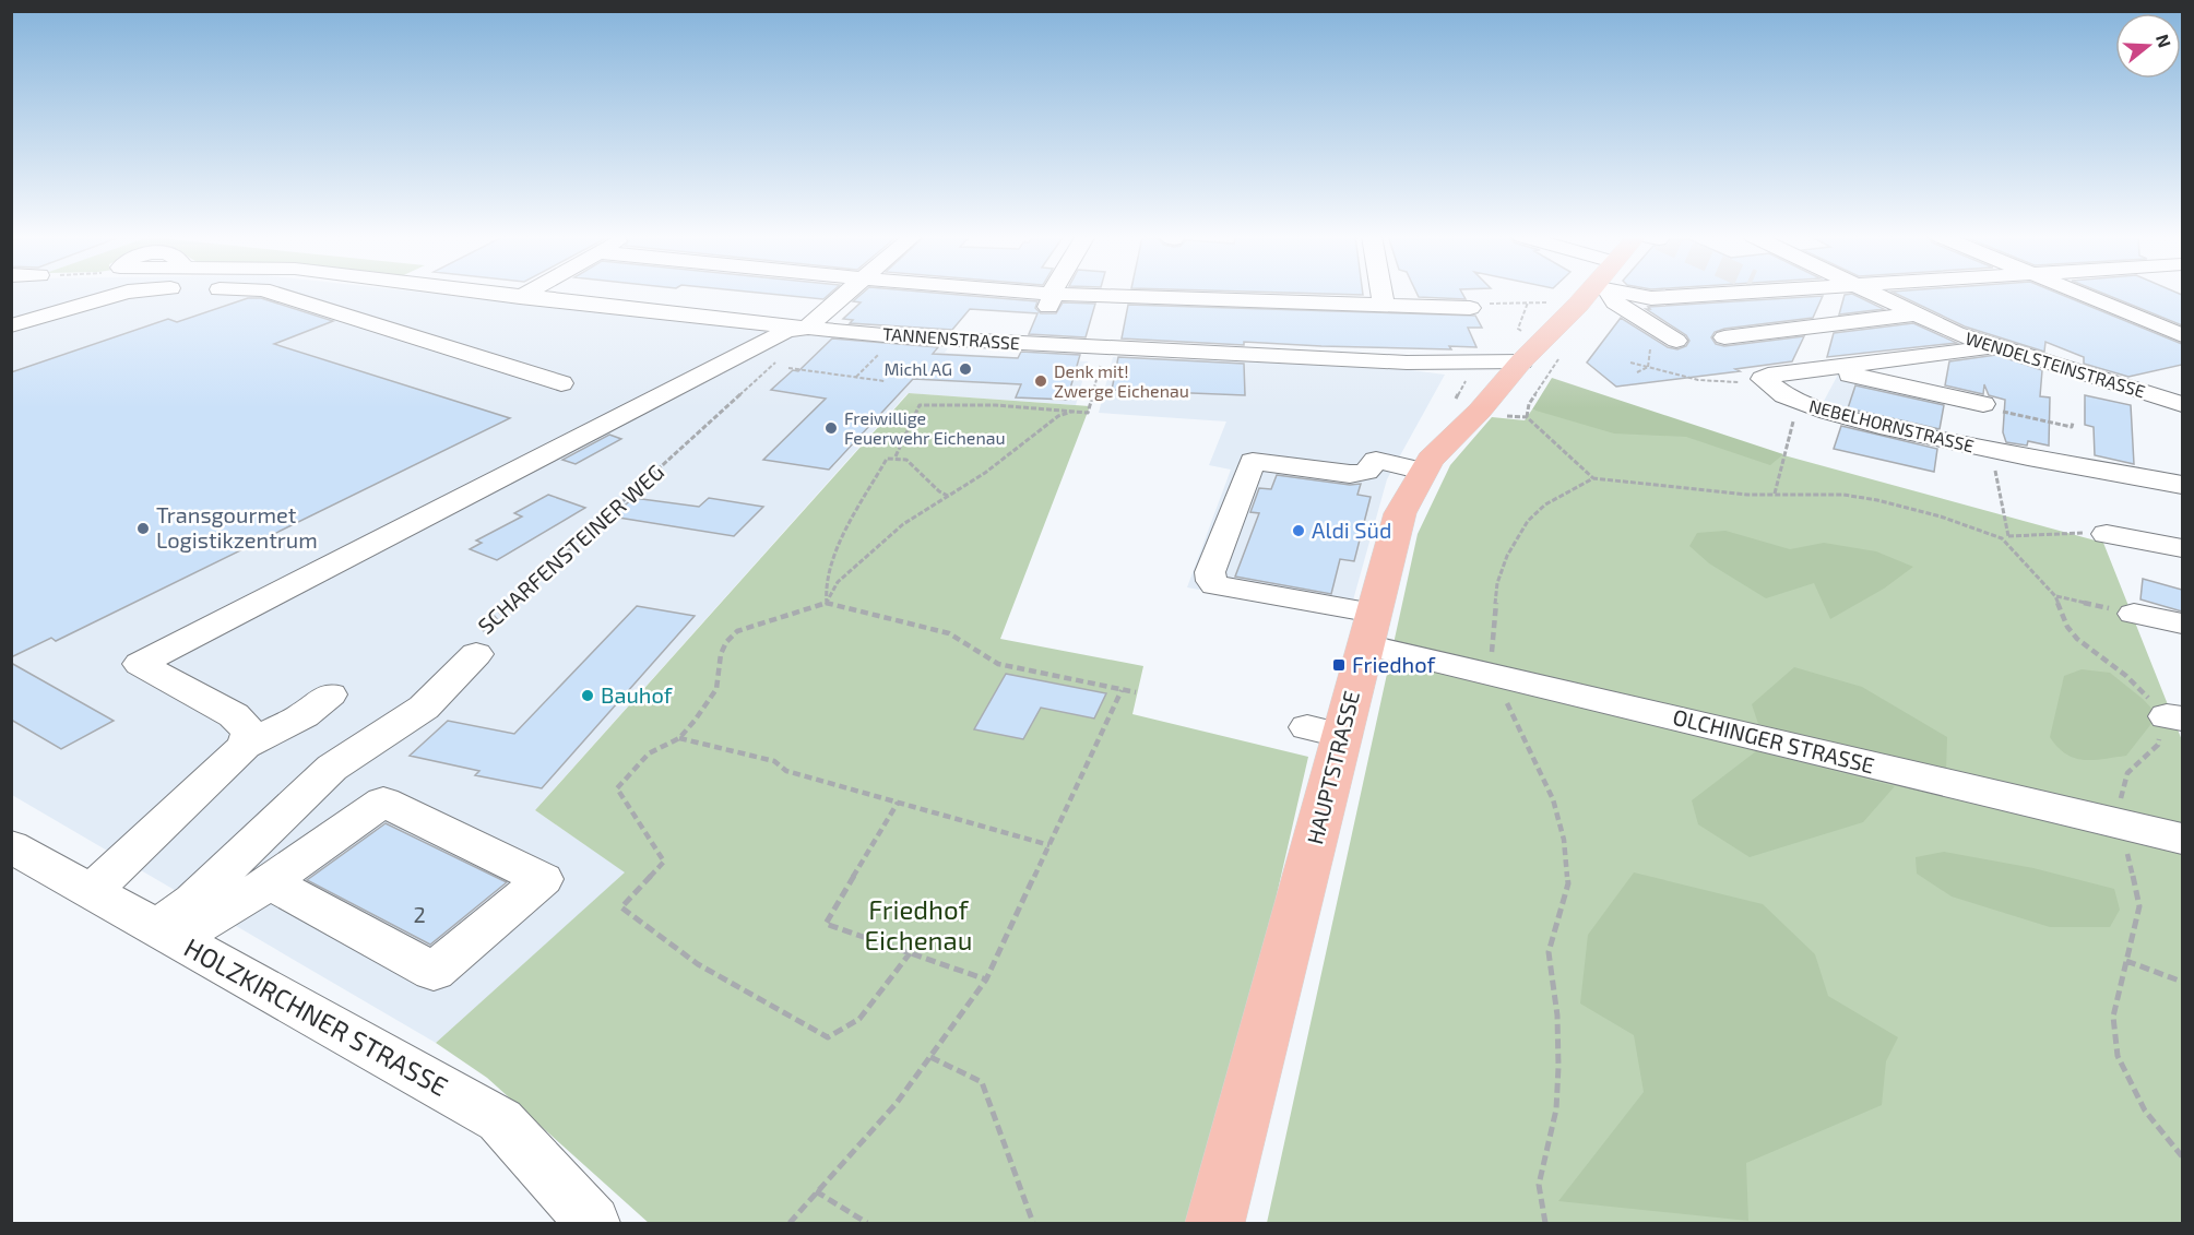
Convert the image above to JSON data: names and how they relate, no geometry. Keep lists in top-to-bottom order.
{
  "streets": {
    "main road": ["HAUPTSTRASSE"],
    "street": [
      "TANNENSTRASSE",
      "WENDELSTEINSTRASSE",
      "NEBELHORNSTRASSE",
      "SCHARFENSTEINER WEG",
      "OLCHINGER STRASSE",
      "HOLZKIRCHNER STRASSE"
    ]
  },
  "crossings": [
    ["TANNENSTRASSE", "SCHARFENSTEINER WEG"],
    ["TANNENSTRASSE", "HAUPTSTRASSE"],
    ["WENDELSTEINSTRASSE", "NEBELHORNSTRASSE"],
    ["SCHARFENSTEINER WEG", "HOLZKIRCHNER STRASSE"],
    ["OLCHINGER STRASSE", "HAUPTSTRASSE"]
  ],
  "parks": ["Friedhof Eichenau"],
  "places": {
    "other": [
      "Michl AG",
      "Denk mit! Zwerge Eichenau",
      "Freiwillige Feuerwehr Eichenau",
      "Transgourmet Logistikzentrum",
      "Aldi Süd",
      "Bauhof"
    ],
    "transit": ["Friedhof"]
  },
  "house_numbers": ["2"],
  "north": "right"
}
